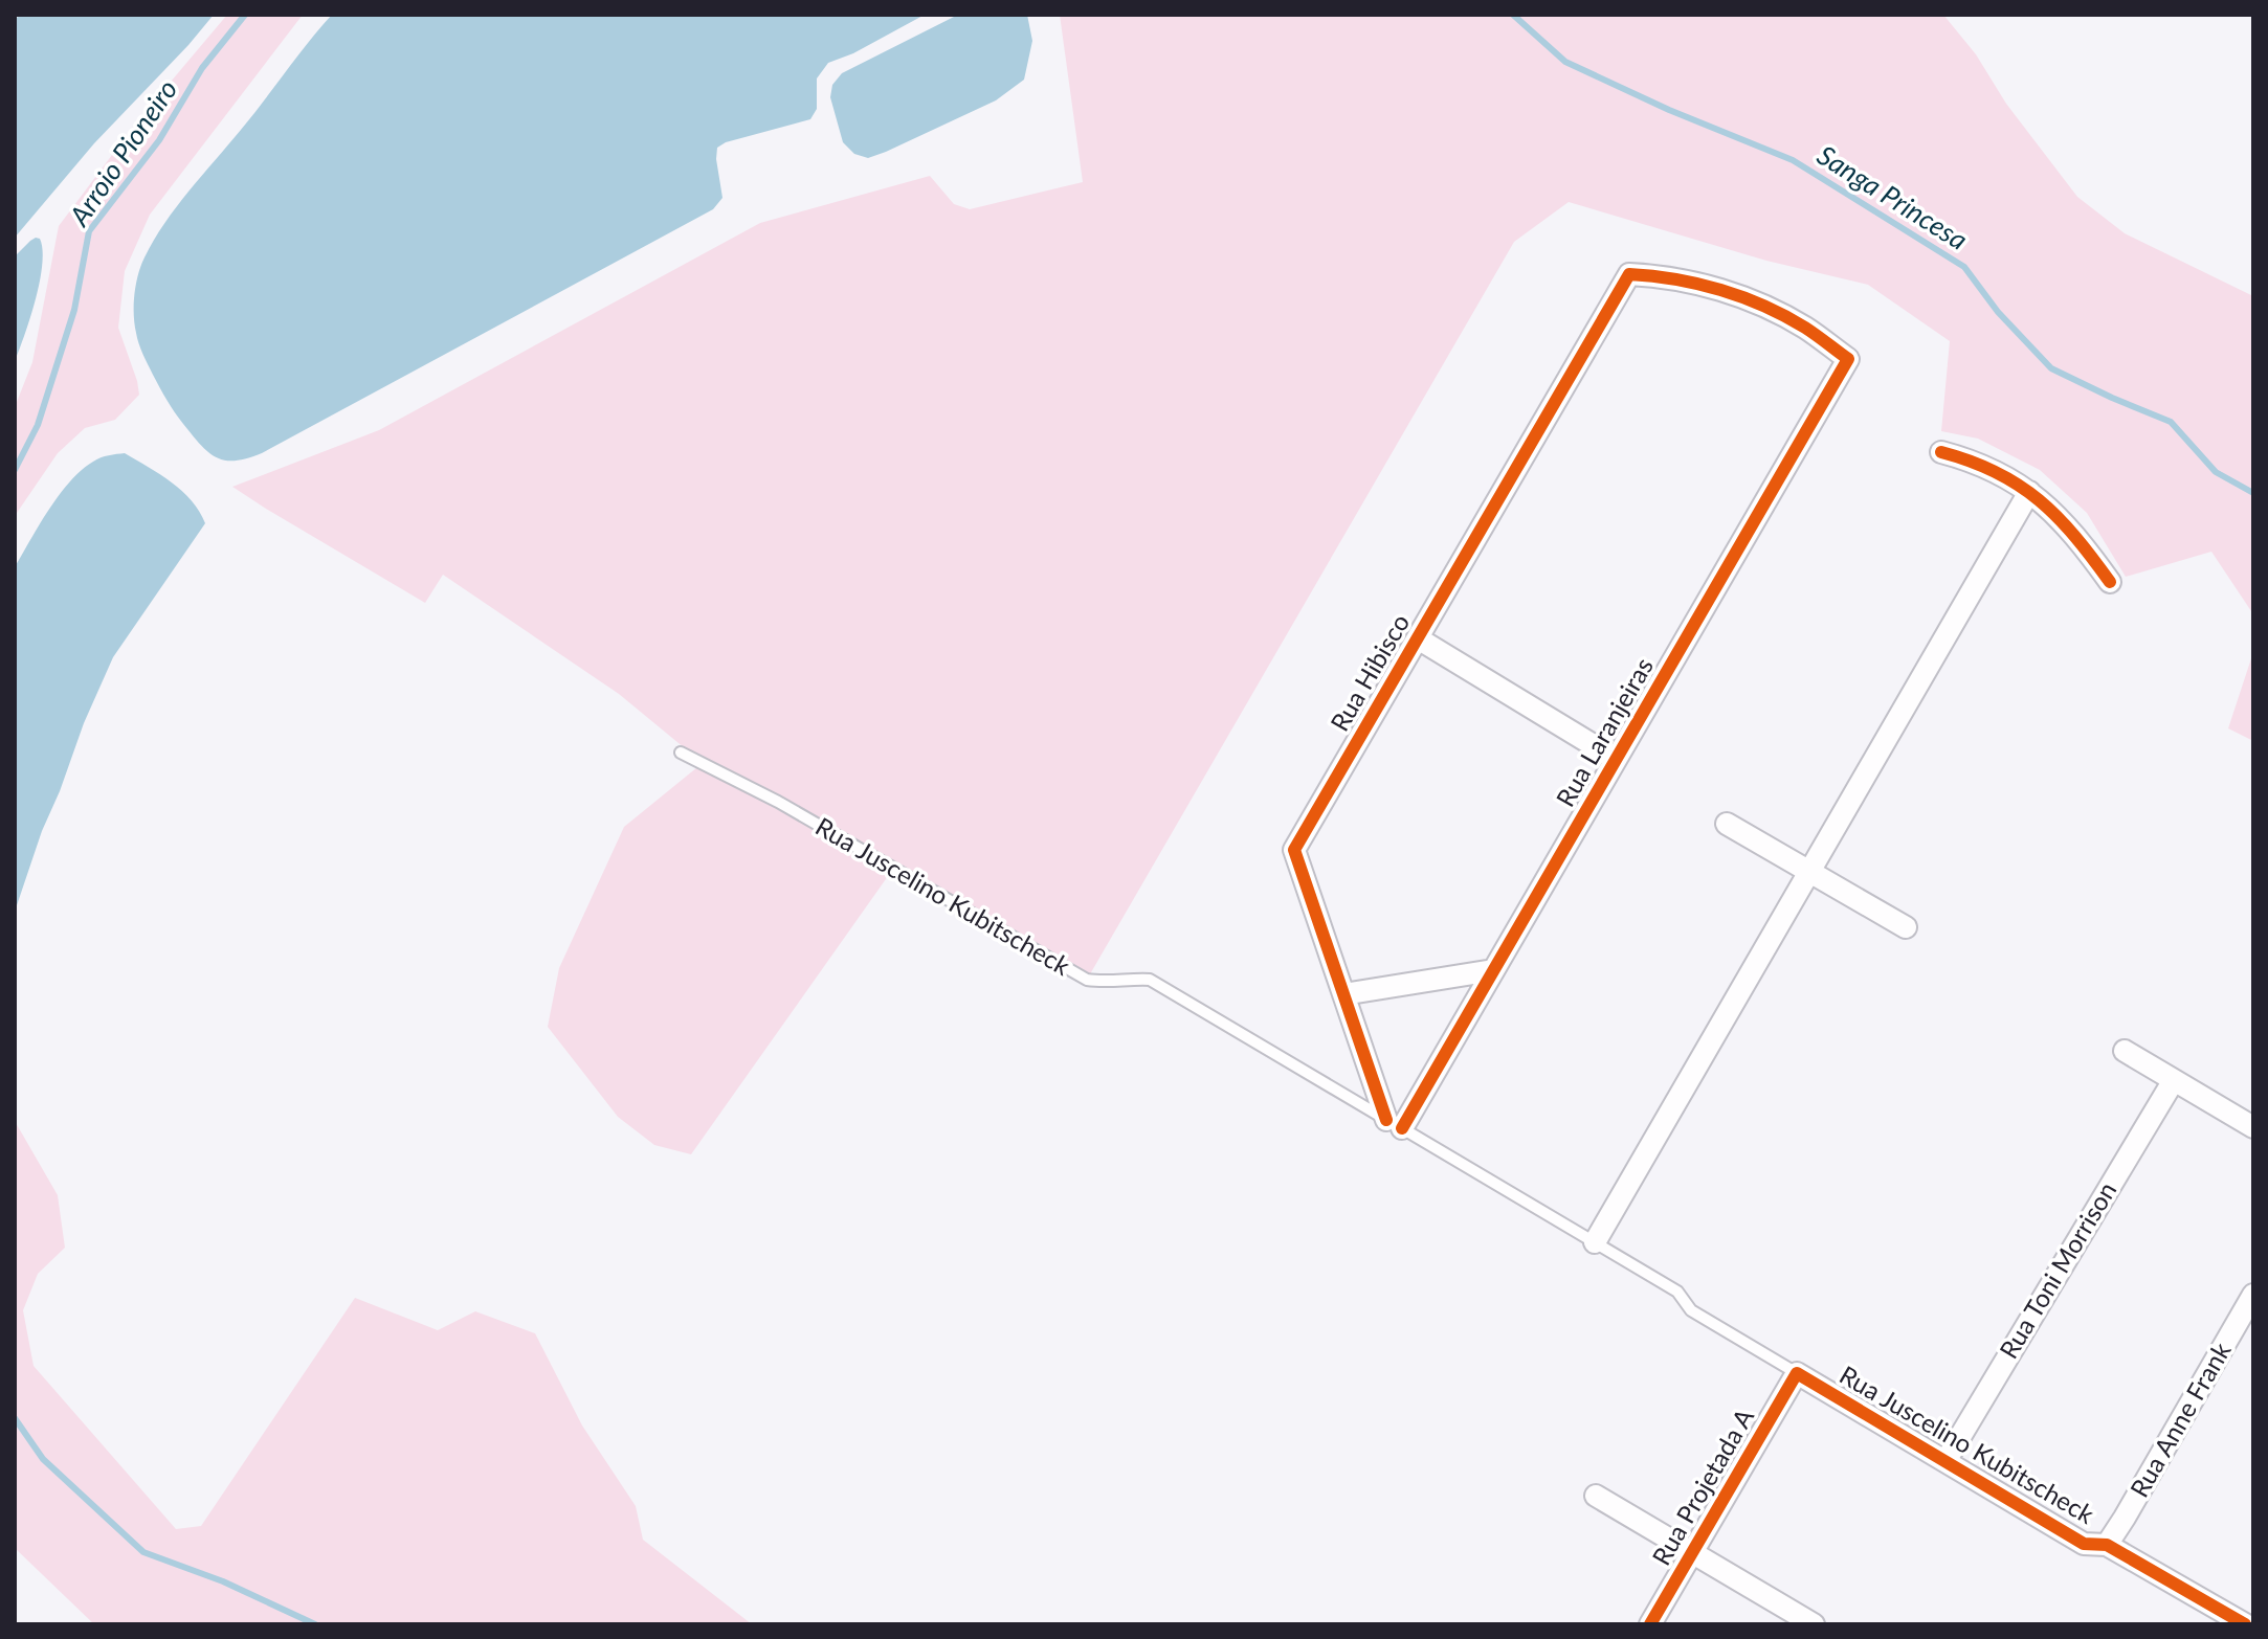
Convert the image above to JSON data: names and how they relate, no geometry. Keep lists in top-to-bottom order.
{
  "streets": {
    "street": [
      "Rua Hibisco",
      "Rua Laranjeiras",
      "Rua Juscelino Kubitscheck",
      "Rua Toni Morrison",
      "Rua Anne Frank",
      "Rua Projetada A"
    ]
  },
  "crossings": [
    ["Rua Hibisco", "Rua Laranjeiras"],
    ["Rua Hibisco", "Rua Juscelino Kubitscheck"],
    ["Rua Laranjeiras", "Rua Juscelino Kubitscheck"],
    ["Rua Juscelino Kubitscheck", "Rua Toni Morrison"],
    ["Rua Juscelino Kubitscheck", "Rua Anne Frank"],
    ["Rua Juscelino Kubitscheck", "Rua Projetada A"]
  ],
  "water": ["Arroio Pioneiro", "Sanga Princesa"]
}
